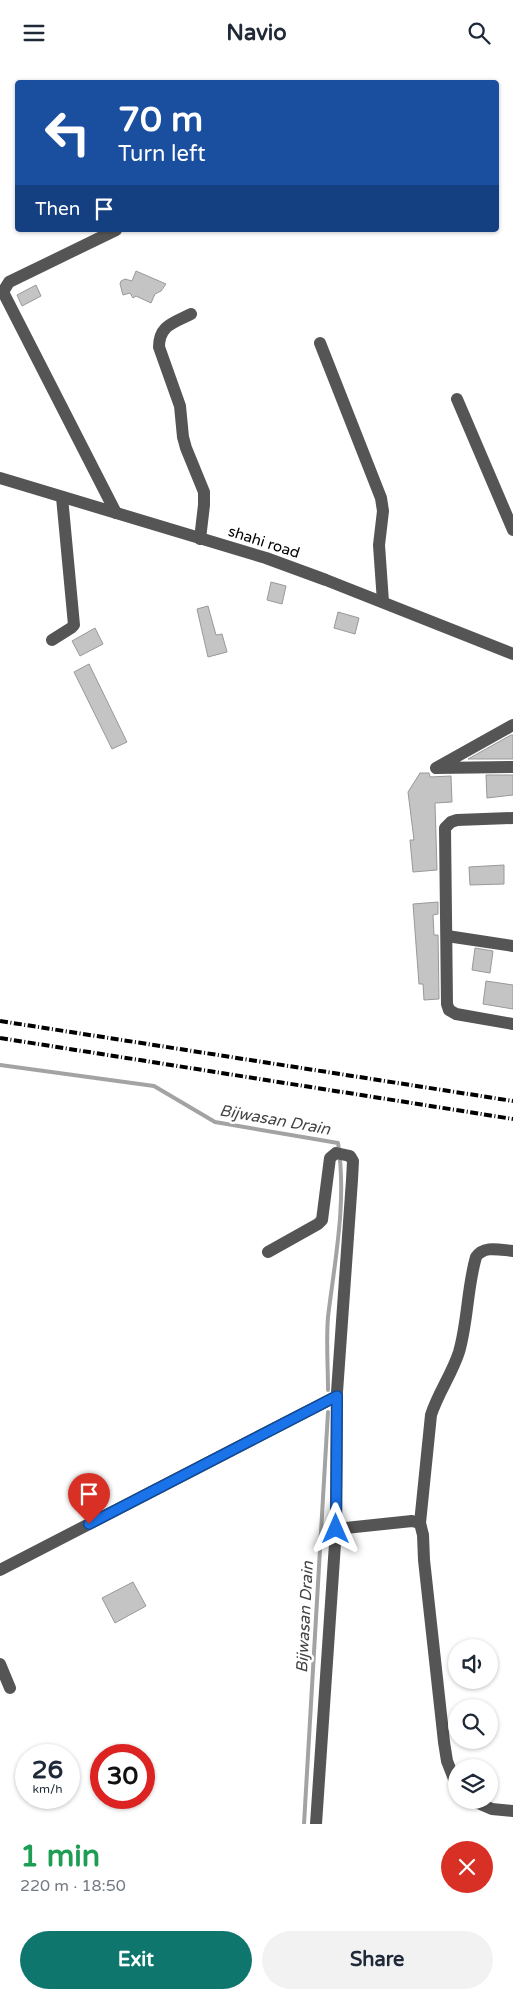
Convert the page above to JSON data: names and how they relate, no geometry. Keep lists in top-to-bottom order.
{
  "streets": {
    "street": ["shahi road"]
  },
  "water": ["Bijwasan Drain"],
  "page": {
    "header": "Navio",
    "turn": ["70 m", "Turn left"],
    "then": "Then",
    "speed": "26 km/h",
    "limit": "30",
    "heading": ["1 min", "220 m · 18:50"],
    "buttons": ["Exit", "Share"]
  }
}
